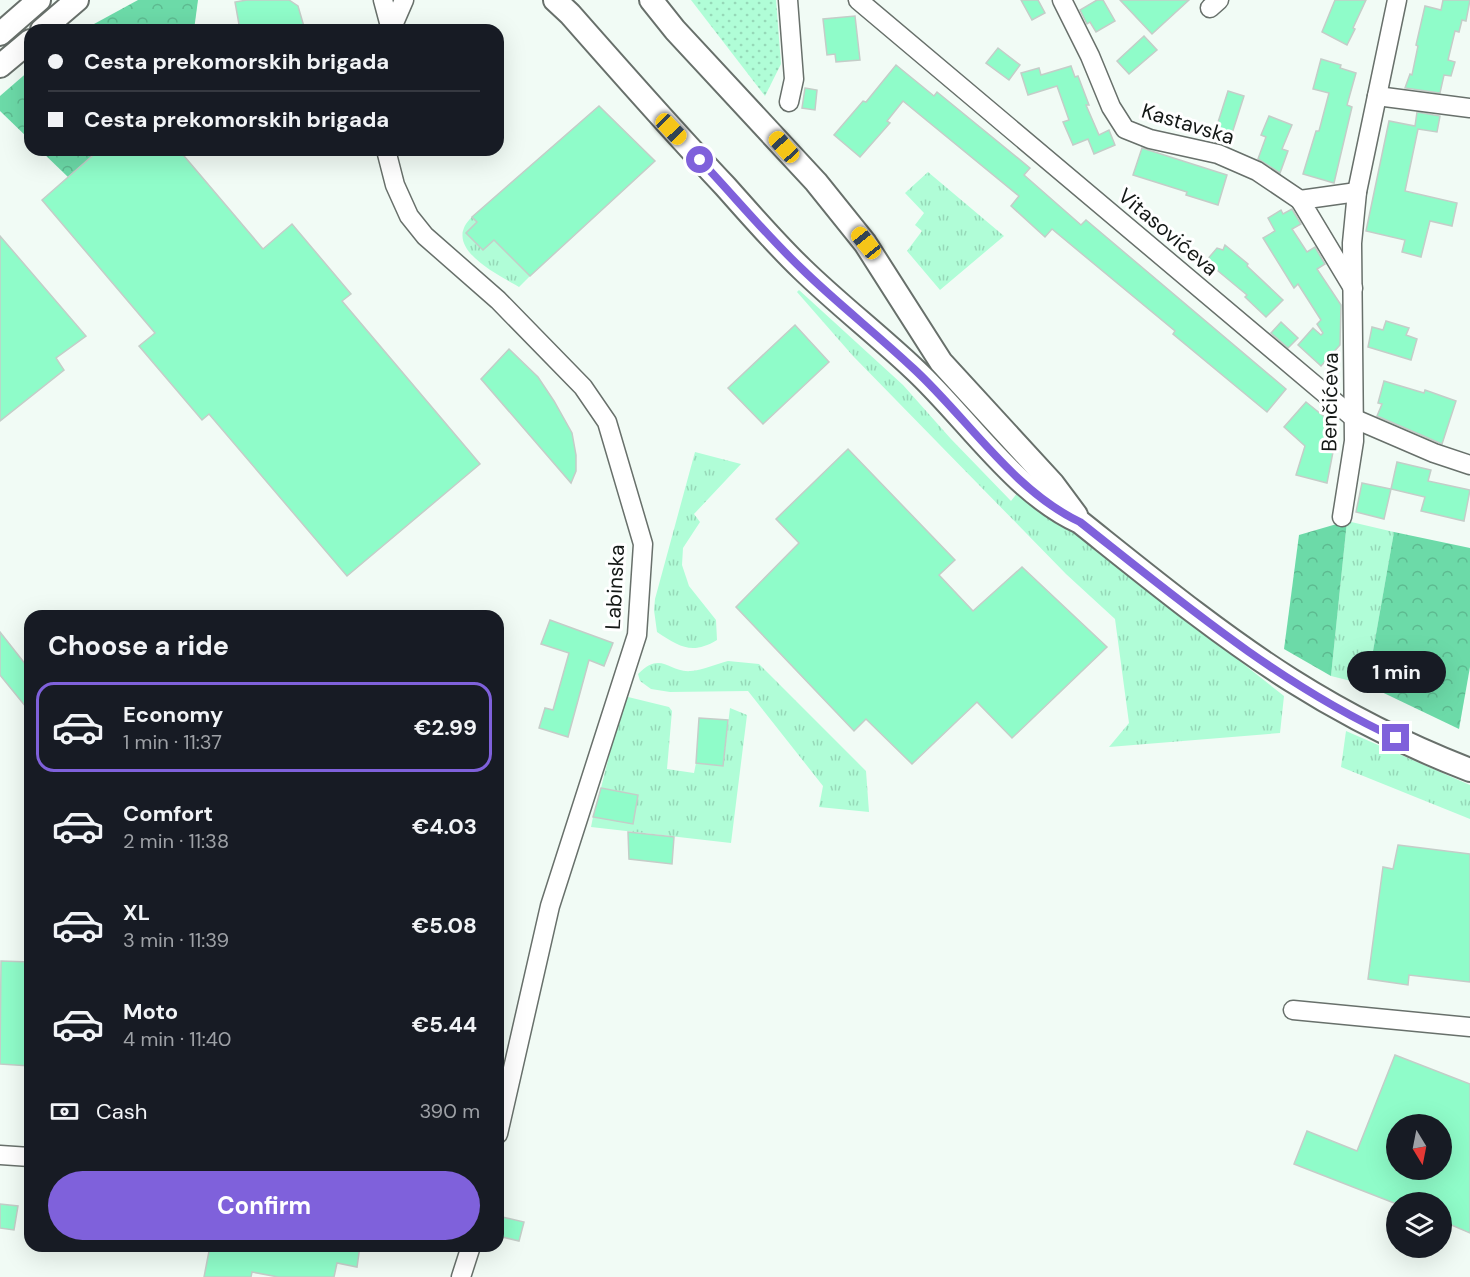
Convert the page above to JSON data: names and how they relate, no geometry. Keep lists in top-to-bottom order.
{
  "streets": {
    "street": [
      "Kastavska",
      "Vitasovićeva",
      "Benčićeva",
      "Labinska"
    ]
  },
  "crossings": [
    ["Vitasovićeva", "Benčićeva"]
  ],
  "north": "bottom",
  "page": {
    "banner": ["Cesta prekomorskih brigada", "Cesta prekomorskih brigada"],
    "heading": "Choose a ride",
    "bubble": "1 min",
    "list": [
      {
        "name": "Economy",
        "note": "1 min · 11:37",
        "value": "€2.99"
      },
      {
        "name": "Comfort",
        "note": "2 min · 11:38",
        "value": "€4.03"
      },
      {
        "name": "XL",
        "note": "3 min · 11:39",
        "value": "€5.08"
      },
      {
        "name": "Moto",
        "note": "4 min · 11:40",
        "value": "€5.44"
      }
    ],
    "pay": ["Cash", "390 m"],
    "buttons": "Confirm"
  }
}
